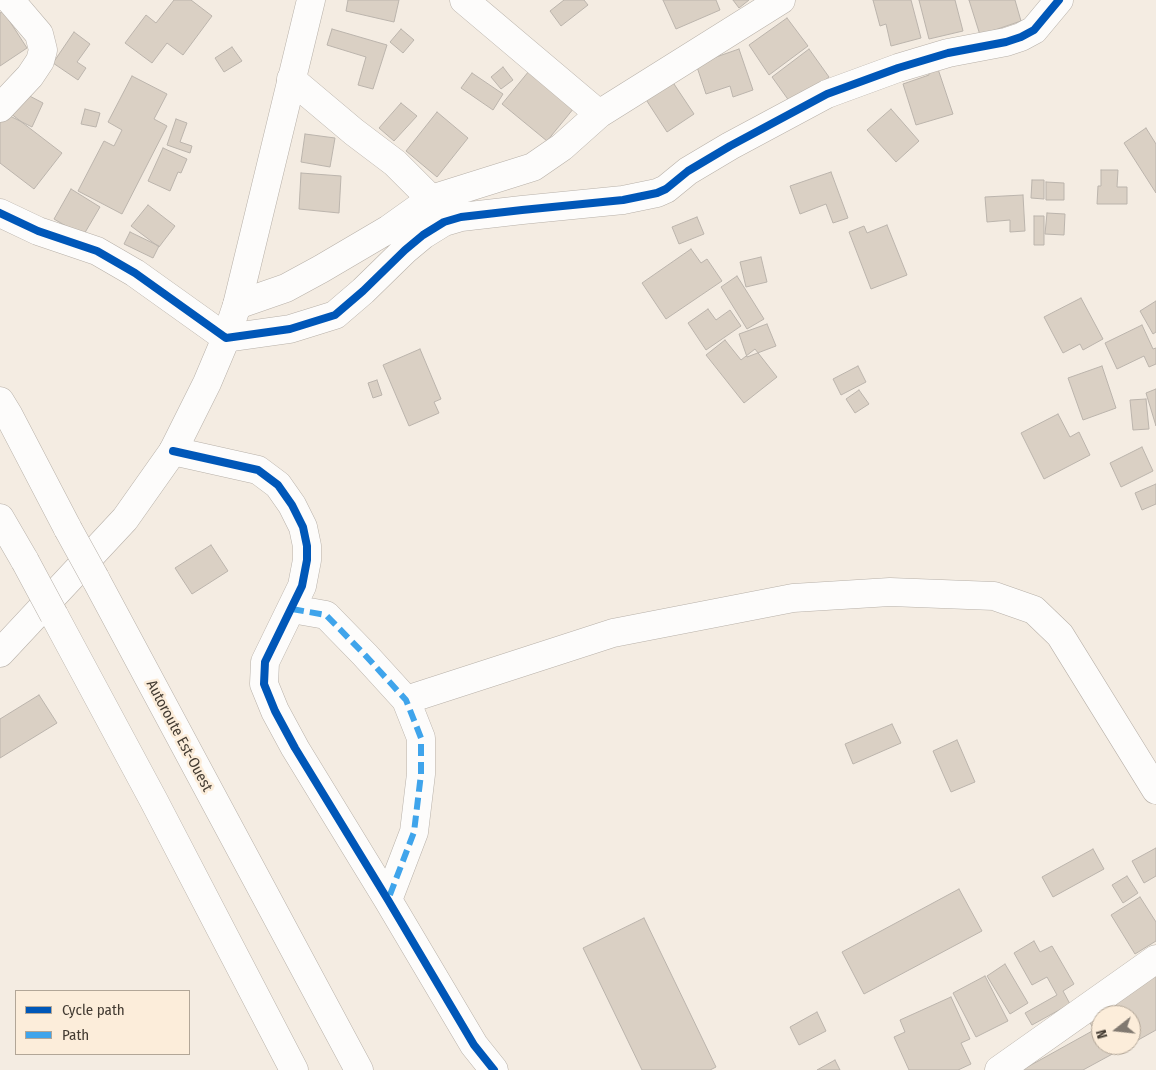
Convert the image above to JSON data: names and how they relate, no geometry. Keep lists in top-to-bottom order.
{
  "streets": {
    "main road": ["Autoroute Est-Ouest"]
  },
  "legend": ["Cycle path", "Path"],
  "north": "left"
}
